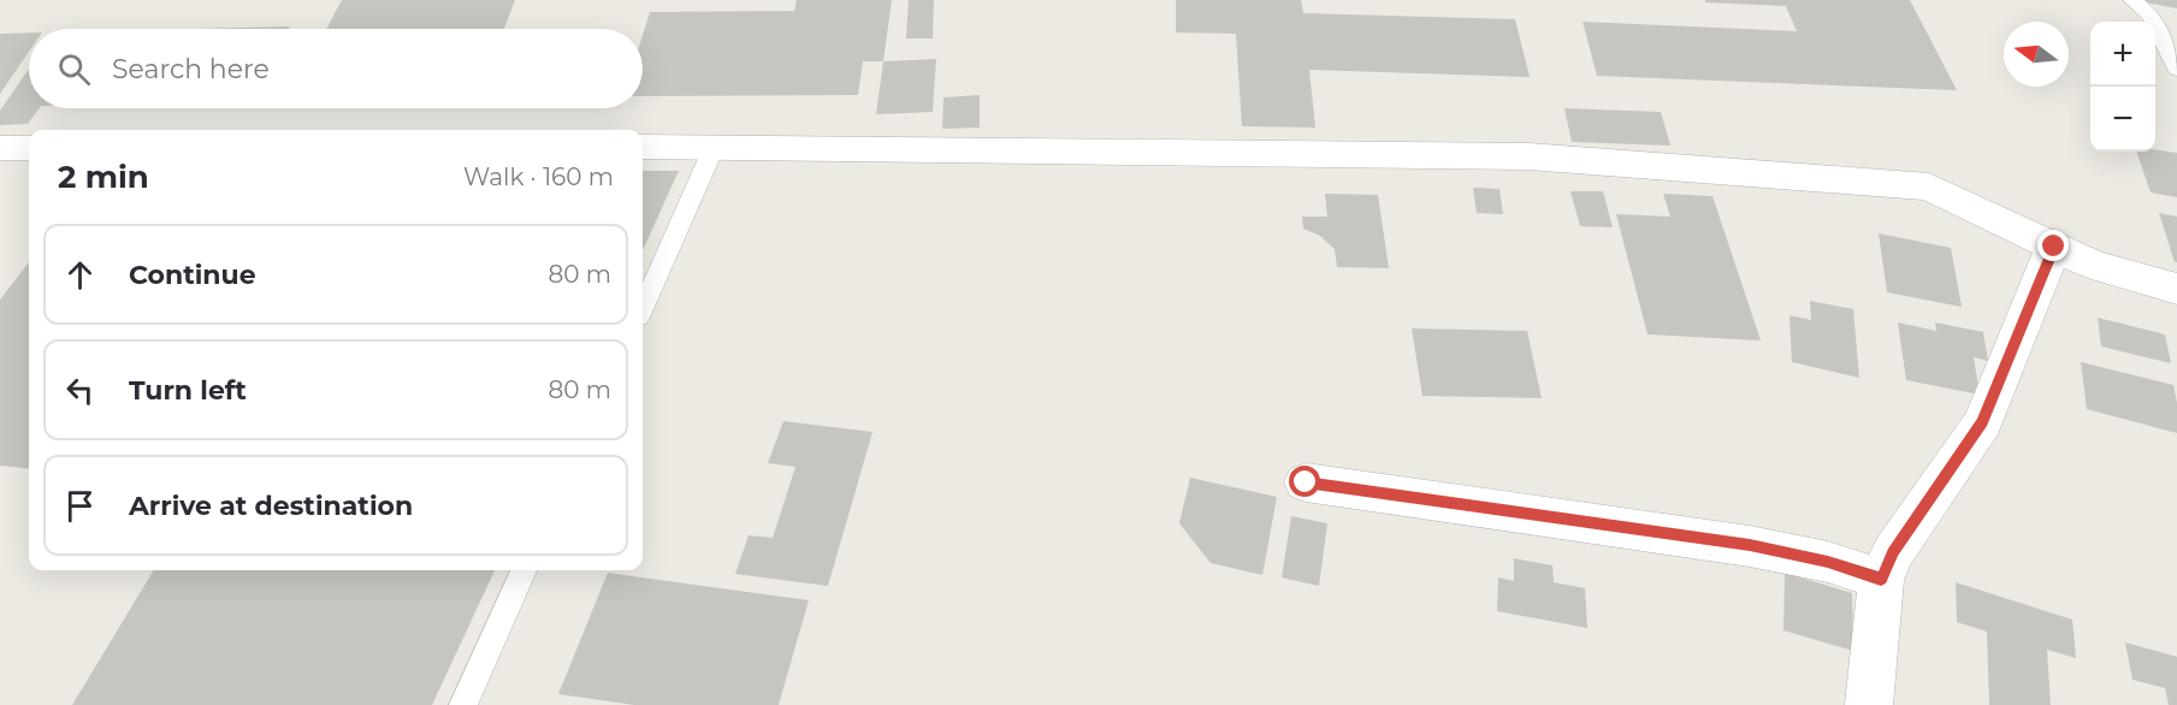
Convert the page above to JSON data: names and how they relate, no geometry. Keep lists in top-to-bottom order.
{
  "north": "left",
  "page": {
    "map_buttons": ["+", "−"],
    "search": "Search here",
    "heading": ["2 min", "Walk · 160 m"],
    "list": [
      ["Continue", "80 m"],
      ["Turn left", "80 m"],
      "Arrive at destination"
    ]
  }
}
